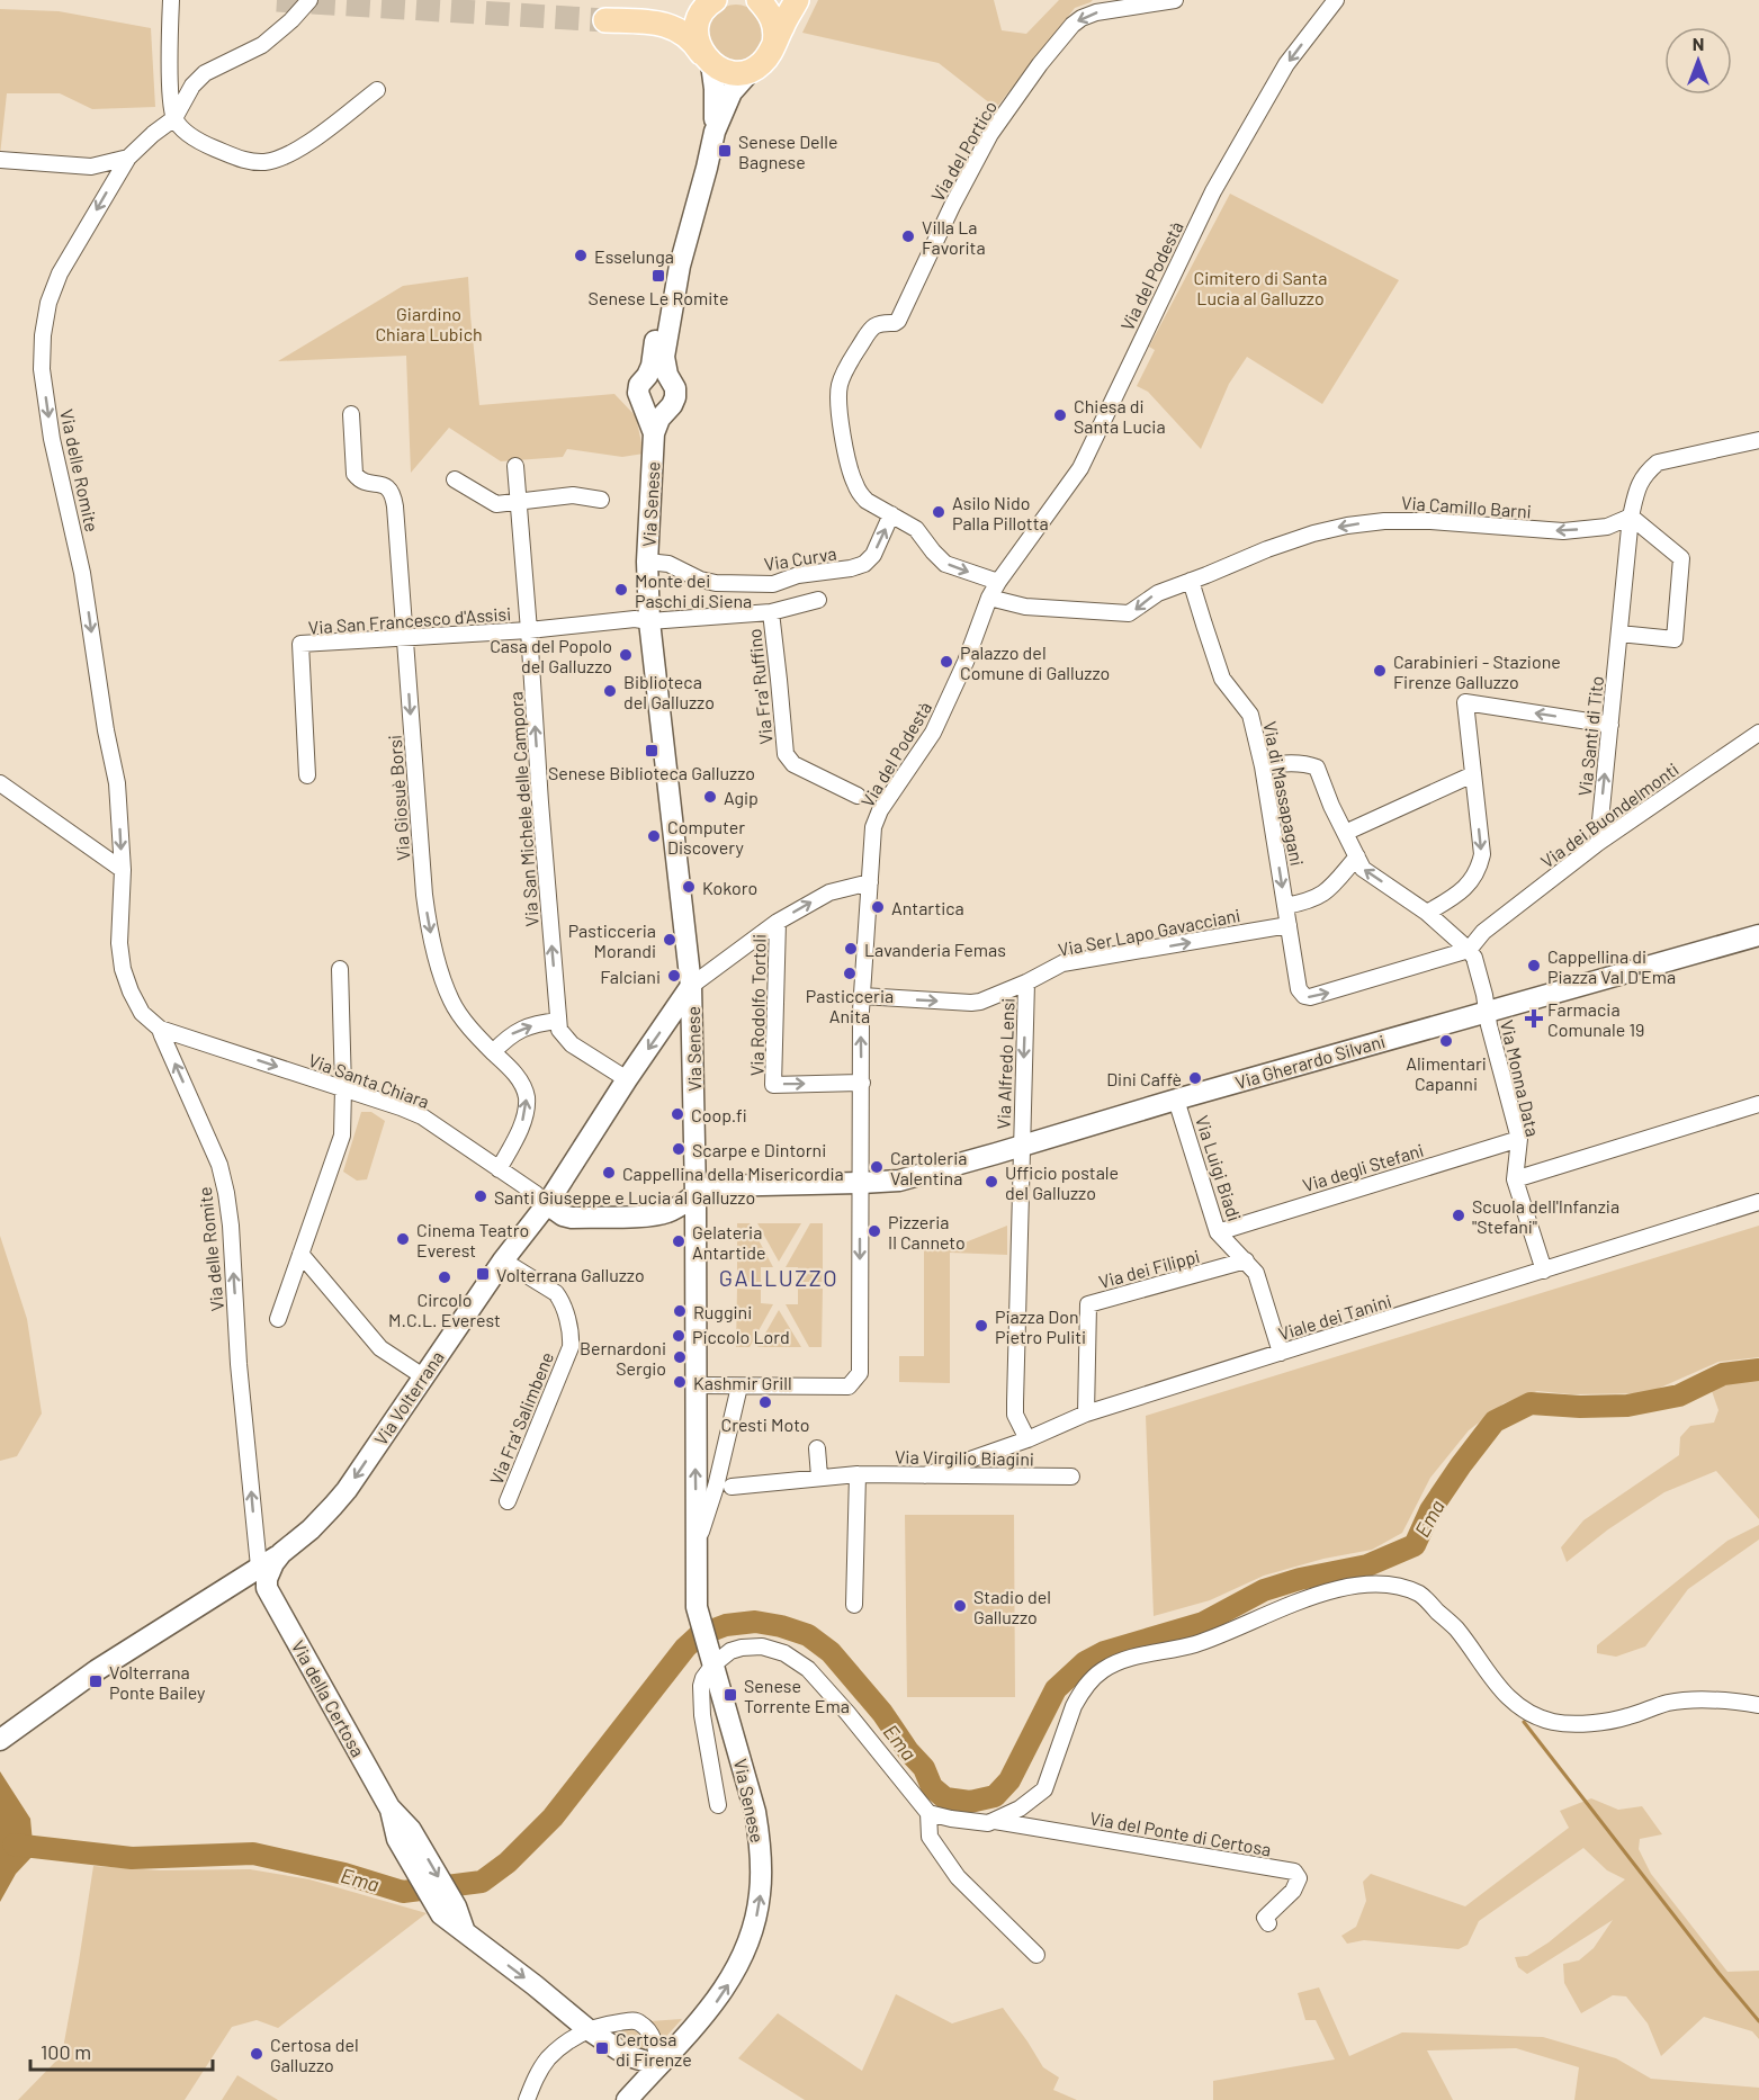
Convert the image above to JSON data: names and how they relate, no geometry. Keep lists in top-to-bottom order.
{
  "streets": {
    "main road": [
      "Via Senese",
      "Via Gherardo Silvani",
      "Via Volterrana",
      "Via della Certosa"
    ],
    "street": [
      "Via del Portico",
      "Via del Podestà",
      "Via delle Romite",
      "Via Camillo Barni",
      "Via Curva",
      "Via San Francesco d'Assisi",
      "Via Fra' Ruffino",
      "Via Santi di Tito",
      "Via di Massapagani",
      "Via Giosuè Borsi",
      "Via San Michele delle Campora",
      "Via dei Buondelmonti",
      "Via Ser Lapo Gavacciani",
      "Via Rodolfo Tortoli",
      "Via Alfredo Lensi",
      "Via Monna Data",
      "Via Santa Chiara",
      "Via degli Stefani",
      "Via Luigi Biadi",
      "Via dei Filippi",
      "Viale dei Tanini",
      "Via Fra' Salimbene",
      "Via Virgilio Biagini",
      "Via del Ponte di Certosa"
    ]
  },
  "crossings": [
    ["Via del Portico", "Via del Podestà"],
    ["Via del Portico", "Via Curva"],
    ["Via del Podestà", "Via Camillo Barni"],
    ["Via del Podestà", "Via Ser Lapo Gavacciani"],
    ["Via del Podestà", "Via Rodolfo Tortoli"],
    ["Via del Podestà", "Via Gherardo Silvani"],
    ["Via delle Romite", "Via Santa Chiara"],
    ["Via delle Romite", "Via Volterrana"],
    ["Via delle Romite", "Via della Certosa"],
    ["Via Senese", "Via Curva"],
    ["Via Senese", "Via San Francesco d'Assisi"],
    ["Via Senese", "Via Fra' Ruffino"],
    ["Via Senese", "Via Gherardo Silvani"],
    ["Via Senese", "Via Volterrana"],
    ["Via Senese", "Via della Certosa"],
    ["Via Camillo Barni", "Via Santi di Tito"],
    ["Via Camillo Barni", "Via di Massapagani"],
    ["Via San Francesco d'Assisi", "Via Fra' Ruffino"],
    ["Via San Francesco d'Assisi", "Via Giosuè Borsi"],
    ["Via San Francesco d'Assisi", "Via San Michele delle Campora"],
    ["Via Santi di Tito", "Via dei Buondelmonti"],
    ["Via di Massapagani", "Via dei Buondelmonti"],
    ["Via di Massapagani", "Via Ser Lapo Gavacciani"],
    ["Via di Massapagani", "Via Monna Data"],
    ["Via Giosuè Borsi", "Via Santa Chiara"],
    ["Via San Michele delle Campora", "Via Volterrana"],
    ["Via dei Buondelmonti", "Via Monna Data"],
    ["Via Ser Lapo Gavacciani", "Via Alfredo Lensi"],
    ["Via Gherardo Silvani", "Via Alfredo Lensi"],
    ["Via Gherardo Silvani", "Via Monna Data"],
    ["Via Gherardo Silvani", "Via Santa Chiara"],
    ["Via Gherardo Silvani", "Via Luigi Biadi"],
    ["Via Gherardo Silvani", "Via Volterrana"],
    ["Via Alfredo Lensi", "Viale dei Tanini"],
    ["Via Monna Data", "Via degli Stefani"],
    ["Via Monna Data", "Viale dei Tanini"],
    ["Via Santa Chiara", "Via Volterrana"],
    ["Via degli Stefani", "Via Luigi Biadi"],
    ["Via Luigi Biadi", "Via dei Filippi"],
    ["Via Luigi Biadi", "Viale dei Tanini"],
    ["Via dei Filippi", "Viale dei Tanini"],
    ["Viale dei Tanini", "Via Virgilio Biagini"],
    ["Via Volterrana", "Via Fra' Salimbene"],
    ["Via Volterrana", "Via della Certosa"]
  ],
  "one_way": [
    "Via Camillo Barni",
    "Via Curva",
    "Via Santi di Tito",
    "Via San Michele delle Campora",
    "Via Ser Lapo Gavacciani",
    "Via Alfredo Lensi",
    "Via Santa Chiara",
    "Via Volterrana",
    "Via della Certosa"
  ],
  "districts": ["GALLUZZO"],
  "water": ["Ema"],
  "parks": ["Cimitero di Santa Lucia al Galluzzo", "Giardino Chiara Lubich"],
  "places": {
    "transit": [
      "Senese Delle Bagnese",
      "Senese Le Romite",
      "Senese Biblioteca Galluzzo",
      "Volterrana Galluzzo",
      "Volterrana Ponte Bailey",
      "Senese Torrente Ema",
      "Certosa di Firenze"
    ],
    "other": [
      "Villa La Favorita",
      "Esselunga",
      "Chiesa di Santa Lucia",
      "Asilo Nido Palla Pillotta",
      "Monte dei Paschi di Siena",
      "Casa del Popolo del Galluzzo",
      "Palazzo del Comune di Galluzzo",
      "Carabinieri - Stazione Firenze Galluzzo",
      "Biblioteca del Galluzzo",
      "Agip",
      "Computer Discovery",
      "Kokoro",
      "Antartica",
      "Pasticceria Morandi",
      "Lavanderia Femas",
      "Cappellina di Piazza Val D'Ema",
      "Pasticceria Anita",
      "Falciani",
      "Alimentari Capanni",
      "Dini Caffè",
      "Coop.fi",
      "Scarpe e Dintorni",
      "Cartoleria Valentina",
      "Cappellina della Misericordia",
      "Ufficio postale del Galluzzo",
      "Santi Giuseppe e Lucia al Galluzzo",
      "Scuola dell'Infanzia \"Stefani\"",
      "Pizzeria Il Canneto",
      "Cinema Teatro Everest",
      "Gelateria Antartide",
      "Circolo M.C.L. Everest",
      "Ruggini",
      "Piazza Don Pietro Puliti",
      "Piccolo Lord",
      "Bernardoni Sergio",
      "Kashmir Grill",
      "Cresti Moto",
      "Stadio del Galluzzo",
      "Certosa del Galluzzo"
    ],
    "health": ["Farmacia Comunale 19"]
  },
  "scale_bar": "100 m",
  "north": "top"
}
